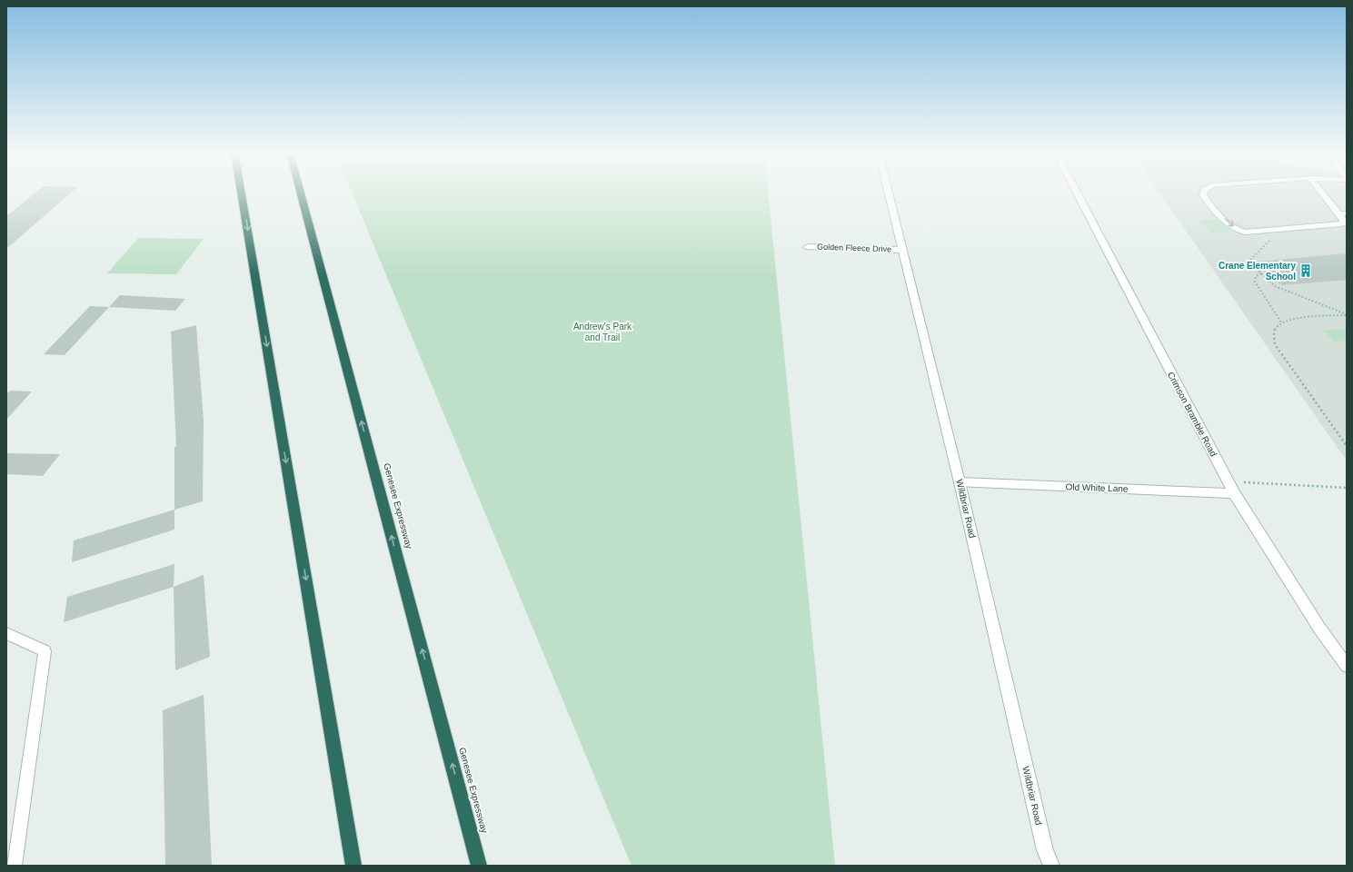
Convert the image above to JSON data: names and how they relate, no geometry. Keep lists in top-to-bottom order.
{
  "streets": {
    "highway": ["Genesee Expressway"],
    "street": [
      "Golden Fleece Drive",
      "Crimson Bramble Road",
      "Old White Lane",
      "Wildbriar Road"
    ]
  },
  "crossings": [
    ["Golden Fleece Drive", "Wildbriar Road"],
    ["Crimson Bramble Road", "Old White Lane"],
    ["Old White Lane", "Wildbriar Road"]
  ],
  "parks": ["Andrew's Park and Trail"],
  "places": {
    "building": ["Crane Elementary School"]
  }
}
